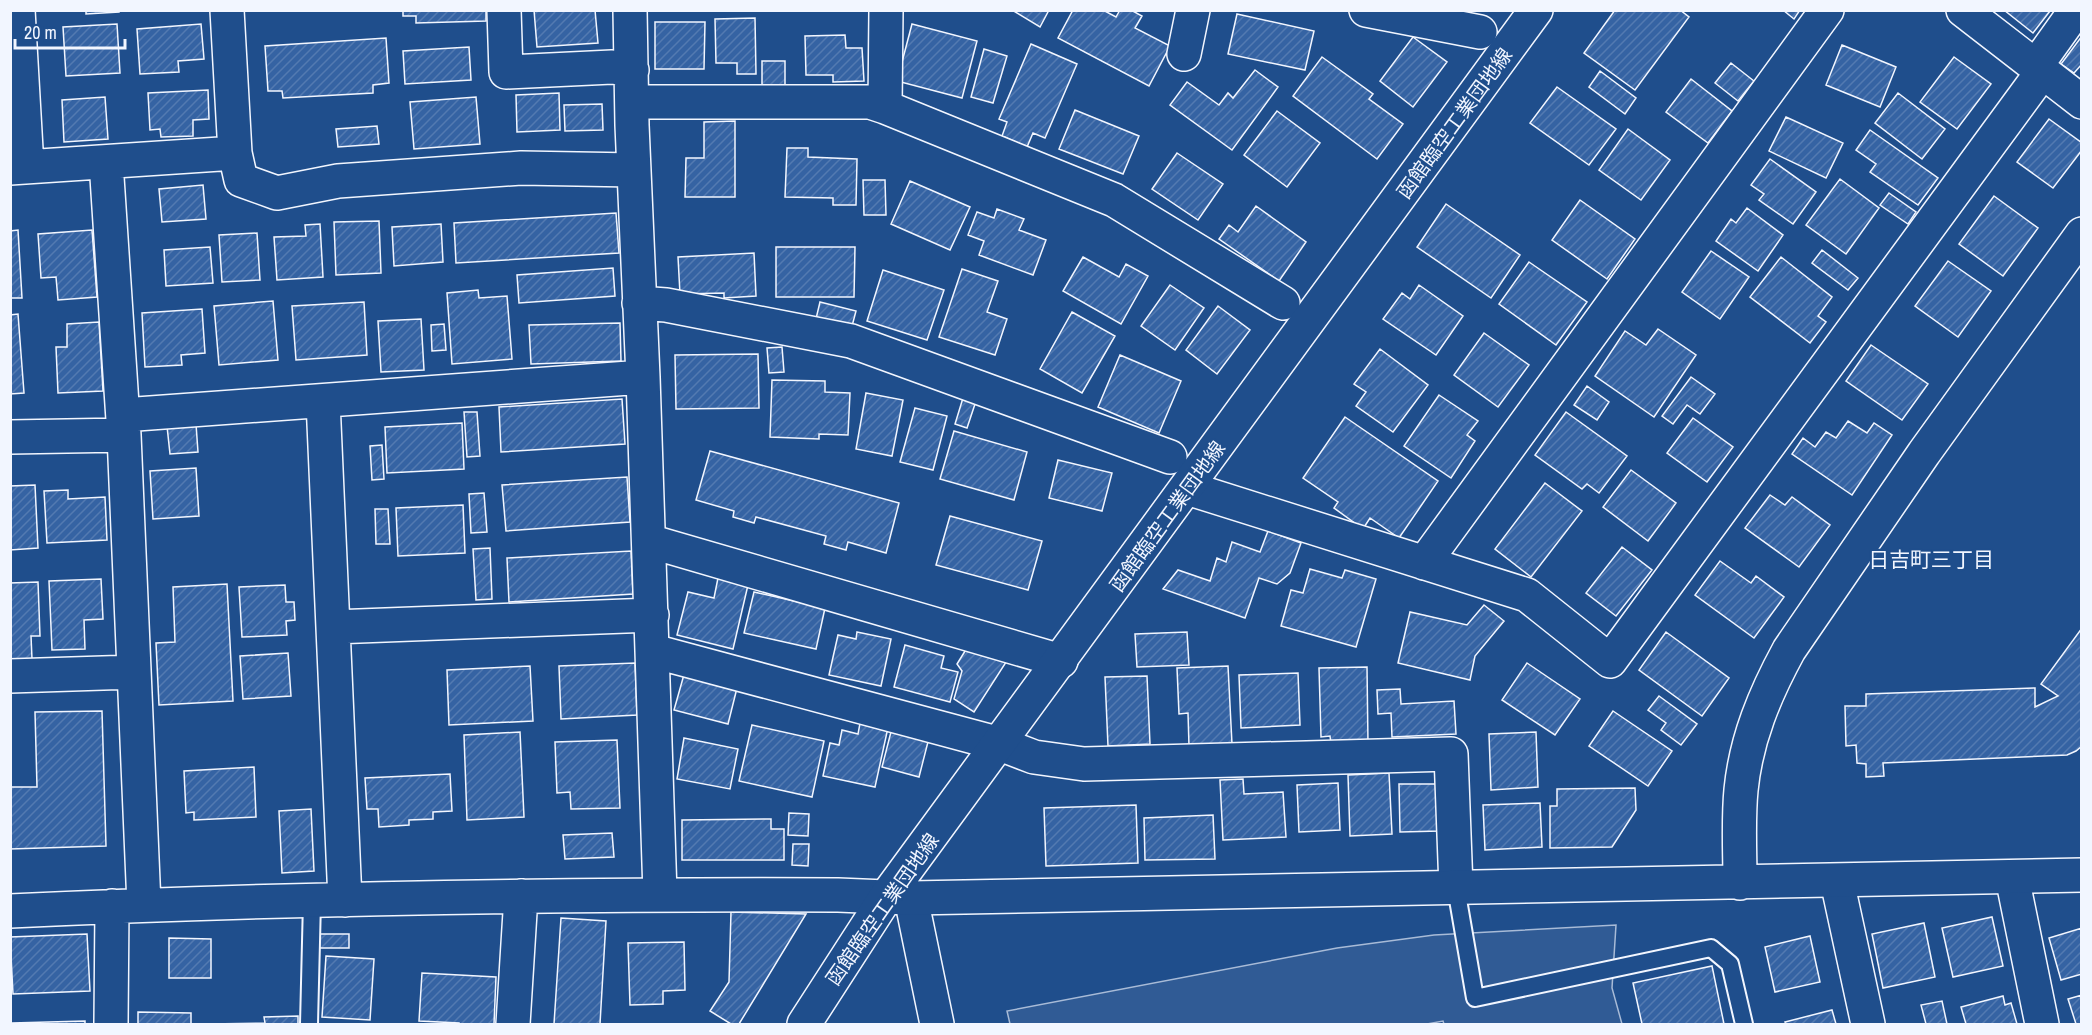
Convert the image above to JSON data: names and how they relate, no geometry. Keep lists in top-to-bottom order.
{
  "streets": {
    "street": ["函館臨空工業団地線"]
  },
  "districts": ["日吉町三丁目"],
  "scale_bar": "20 m"
}
